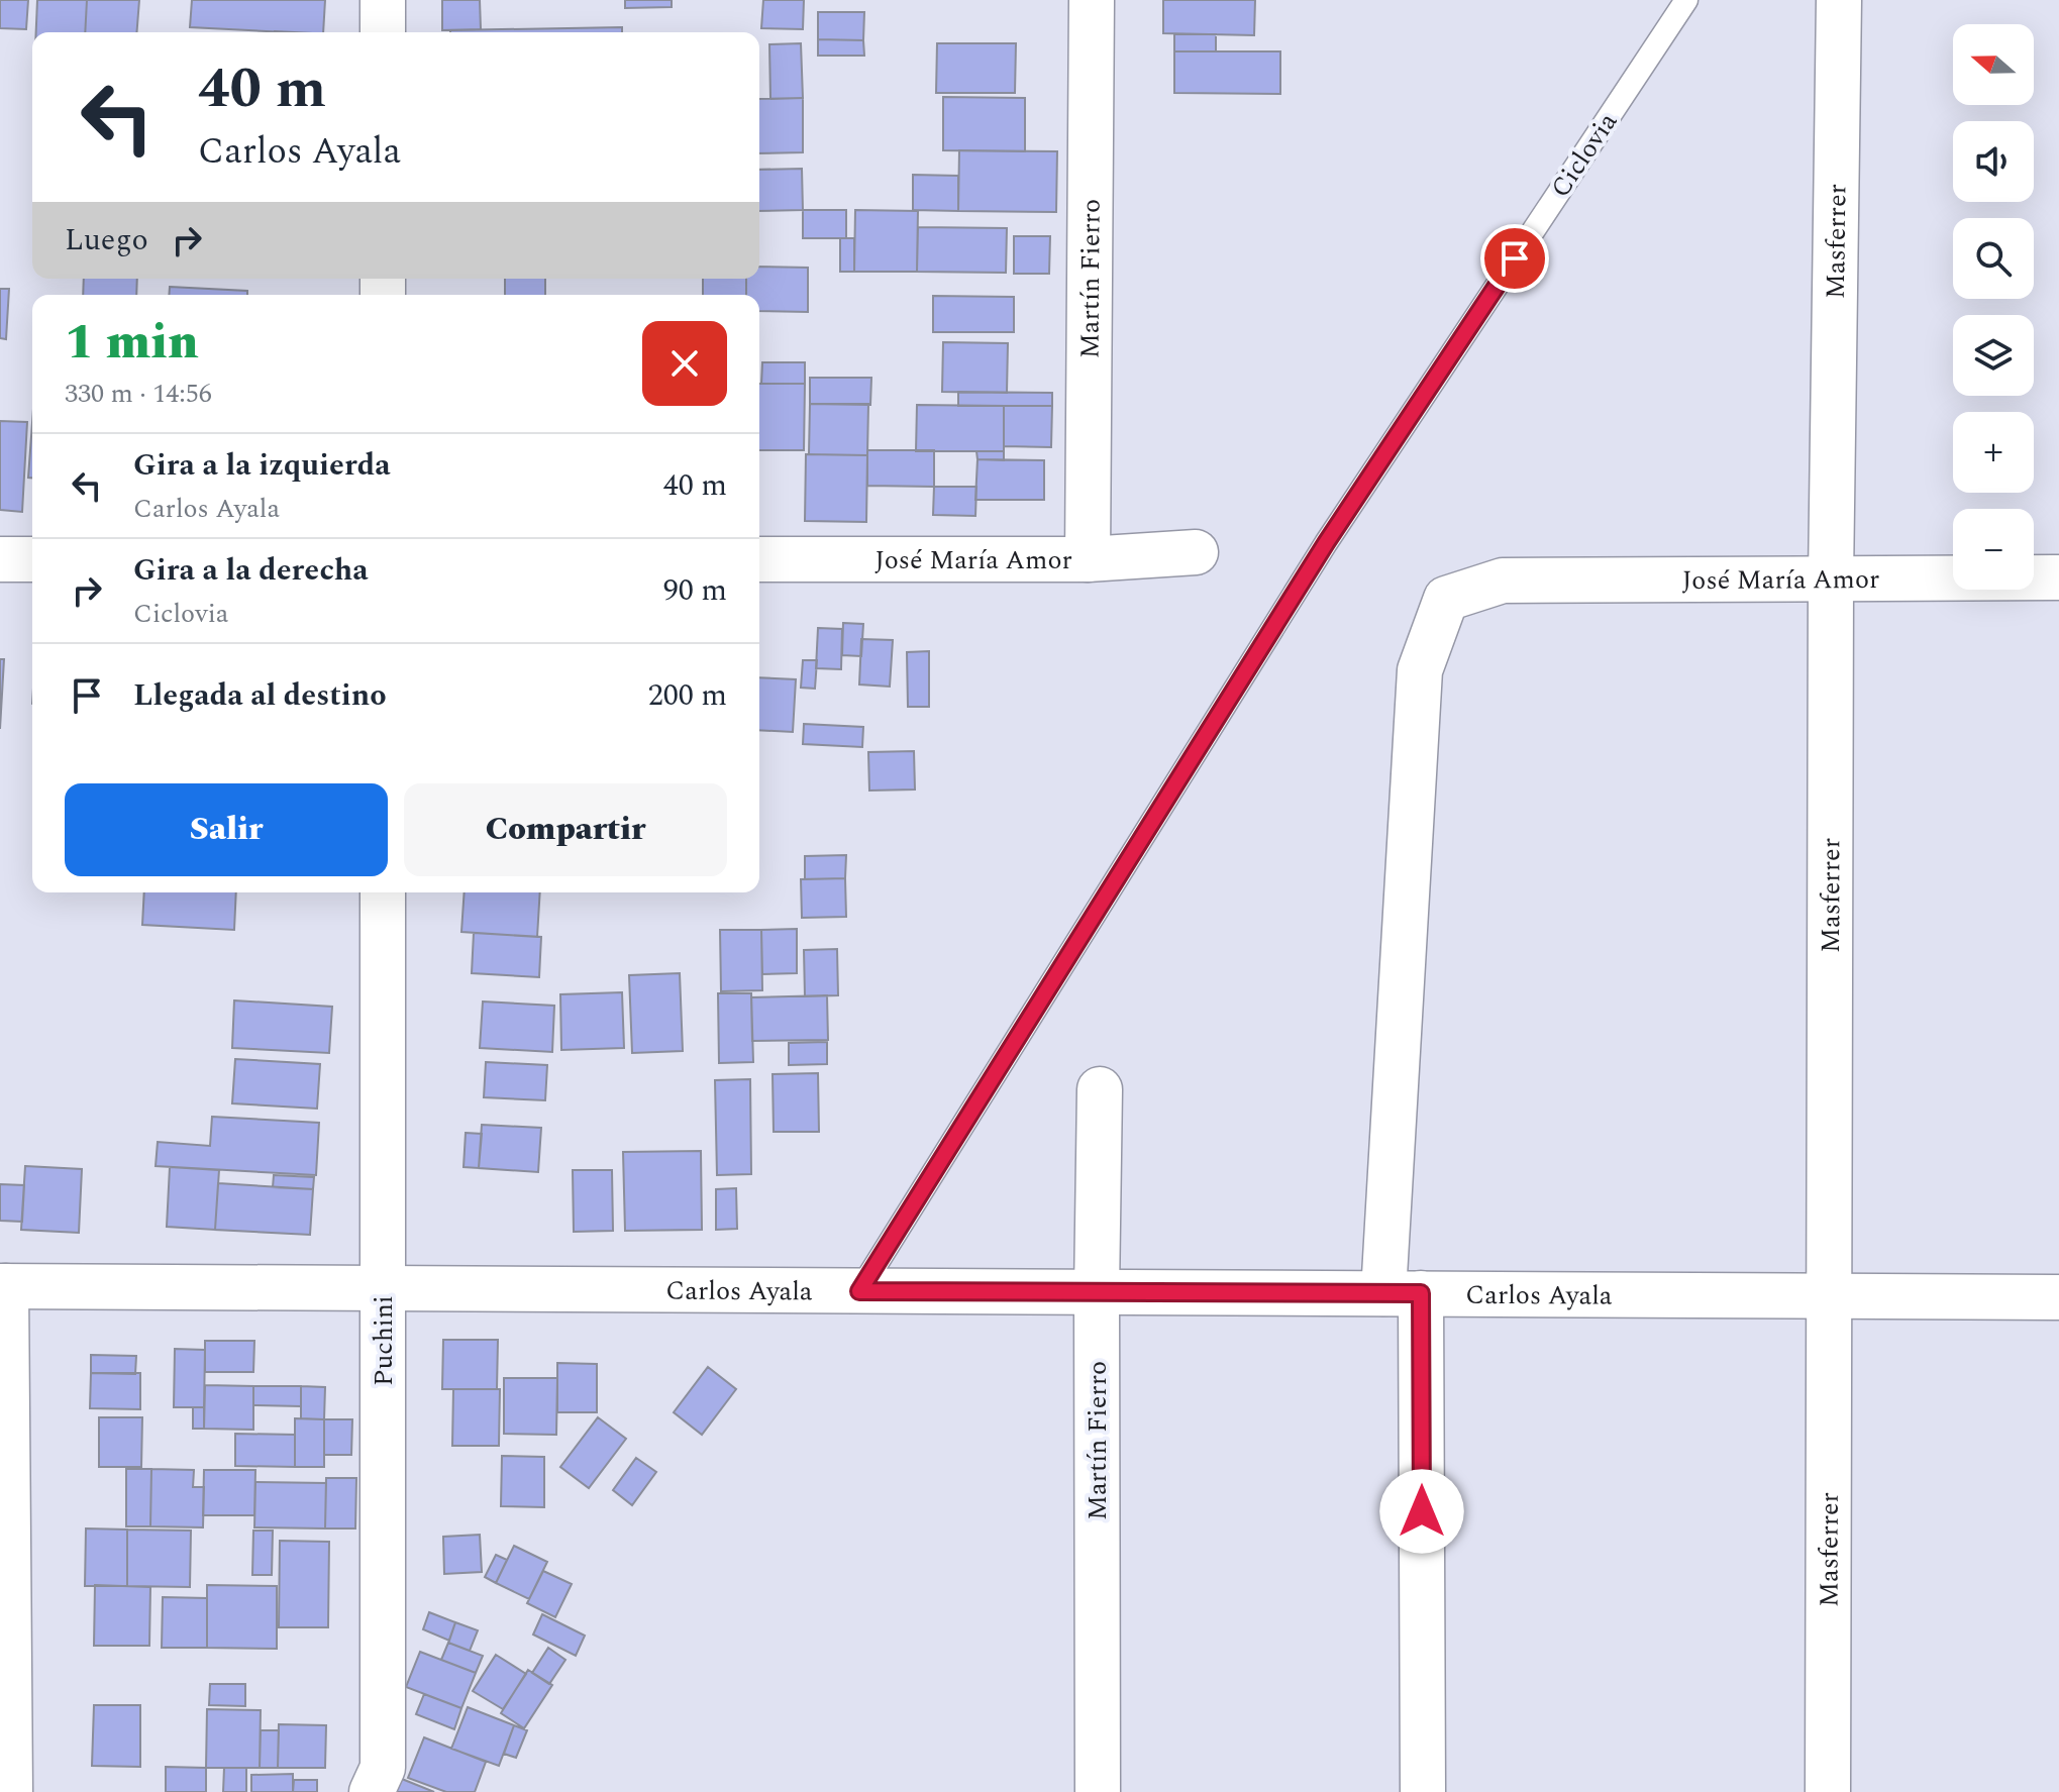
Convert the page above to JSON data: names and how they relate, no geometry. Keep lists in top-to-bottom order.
{
  "streets": {
    "street": [
      "Masferrer",
      "Martín Fierro",
      "José María Amor",
      "Carlos Ayala",
      "Puchini"
    ],
    "lane": ["Ciclovia"]
  },
  "crossings": [
    ["Ciclovia", "Carlos Ayala"],
    ["Masferrer", "José María Amor"],
    ["Masferrer", "Carlos Ayala"],
    ["Martín Fierro", "José María Amor"],
    ["Martín Fierro", "Carlos Ayala"],
    ["José María Amor", "Carlos Ayala"],
    ["Carlos Ayala", "Puchini"]
  ],
  "north": "left",
  "page": {
    "map_buttons": ["+", "−"],
    "turn": ["40 m", "Carlos Ayala"],
    "then": "Luego",
    "heading": ["1 min", "330 m · 14:56"],
    "list": [
      {
        "name": "Gira a la izquierda",
        "note": "Carlos Ayala",
        "value": "40 m"
      },
      {
        "name": "Gira a la derecha",
        "note": "Ciclovia",
        "value": "90 m"
      },
      {
        "name": "Llegada al destino",
        "value": "200 m"
      }
    ],
    "buttons": ["Salir", "Compartir"]
  }
}
